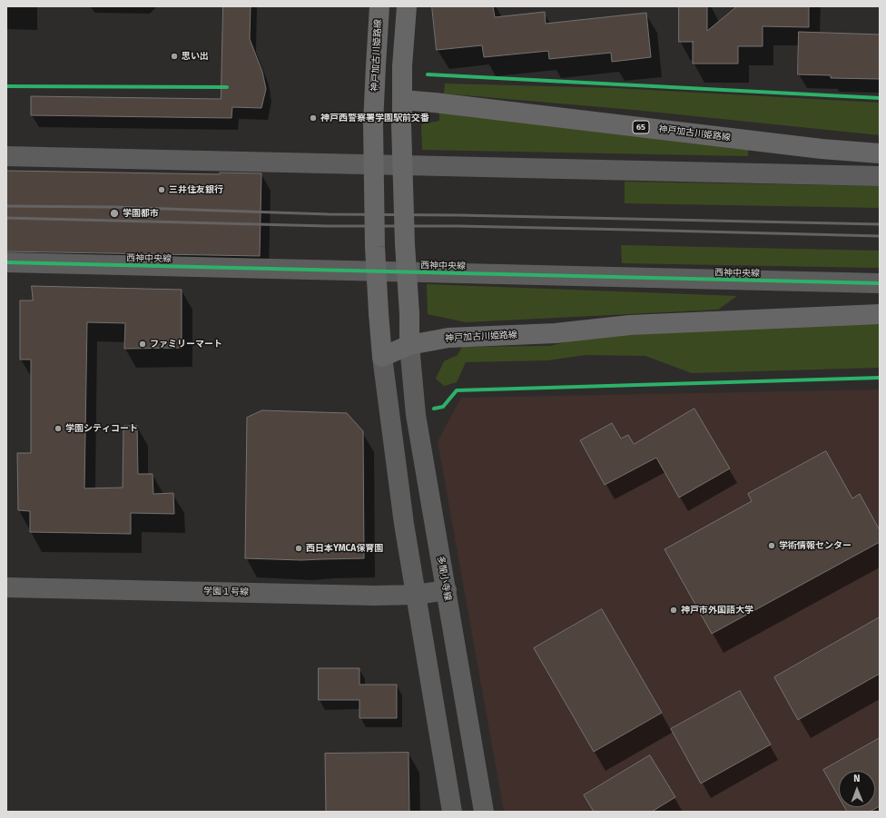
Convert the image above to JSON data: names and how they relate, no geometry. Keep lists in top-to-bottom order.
{
  "streets": {
    "main road": ["神戸加古川姫路線", "65"],
    "street": ["西神中央線", "多聞小寺線", "学園１号線"]
  },
  "crossings": [
    ["神戸加古川姫路線", "多聞小寺線"],
    ["多聞小寺線", "学園１号線"]
  ],
  "places": [
    "思い出",
    "神戸西警察署学園駅前交番",
    "三井住友銀行",
    "学園都市",
    "ファミリーマート",
    "学園シティコート",
    "学術情報センター",
    "西日本YMCA保育園",
    "神戸市外国語大学"
  ],
  "north": "top"
}
